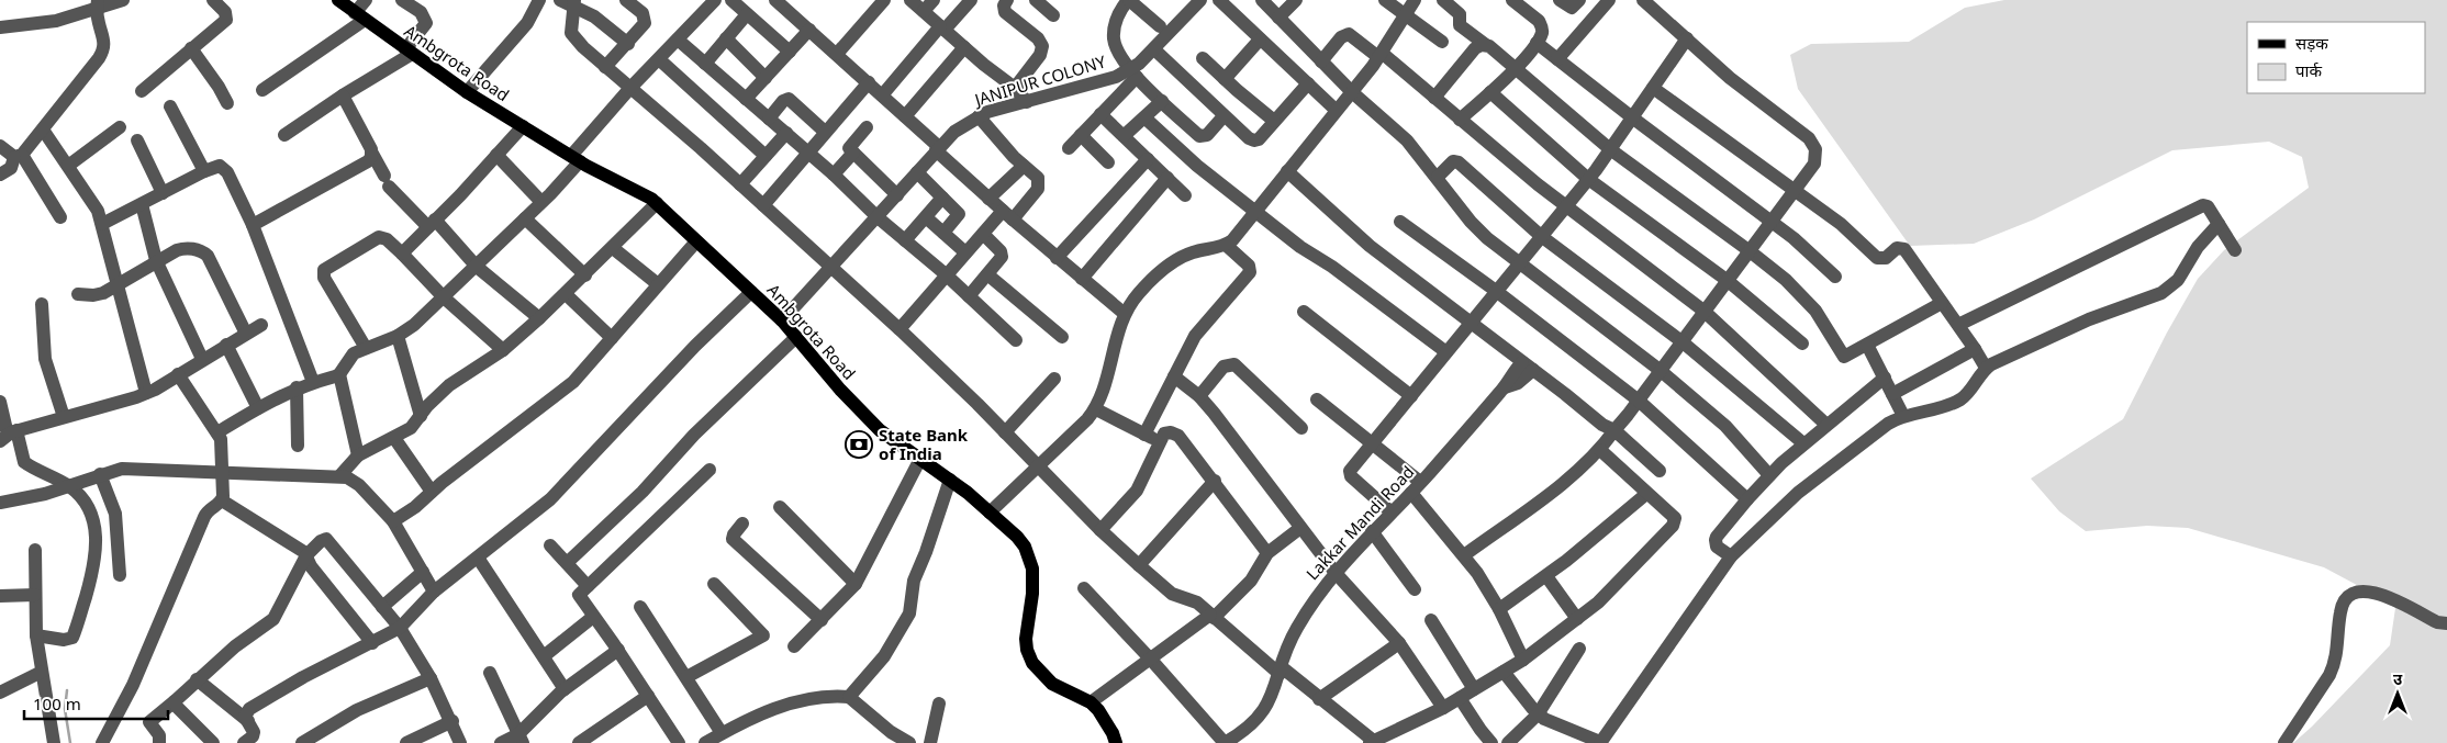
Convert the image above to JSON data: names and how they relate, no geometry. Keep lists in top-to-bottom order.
{
  "streets": {
    "main road": ["Ambgrota Road"],
    "street": ["JANIPUR COLONY", "Lakkar Mandi Road"]
  },
  "crossings": [
    ["Ambgrota Road", "JANIPUR COLONY"]
  ],
  "places": {
    "bank": ["State Bank of India"]
  },
  "legend": ["सड़क", "पार्क"],
  "scale_bar": "100 m",
  "north": "top"
}
